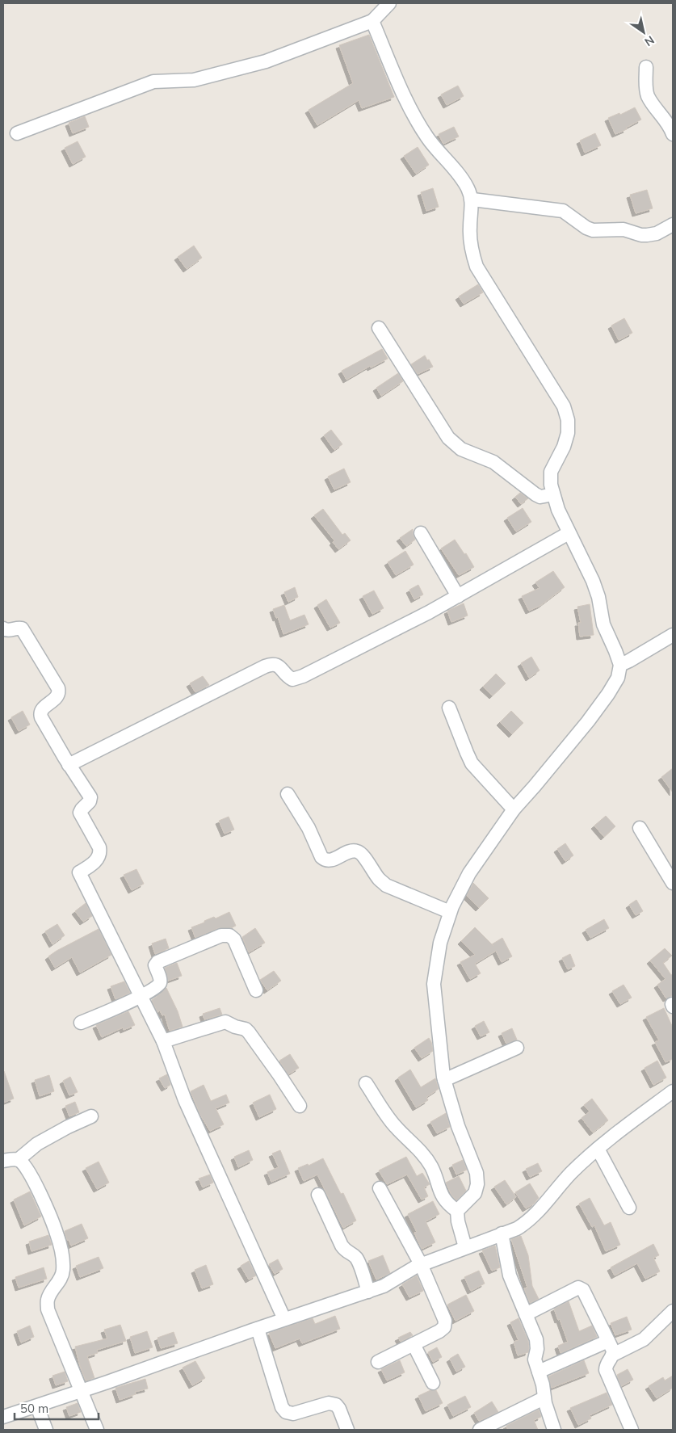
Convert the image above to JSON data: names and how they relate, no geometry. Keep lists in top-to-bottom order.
{
  "scale_bar": "50 m",
  "north": "bottom right"
}
